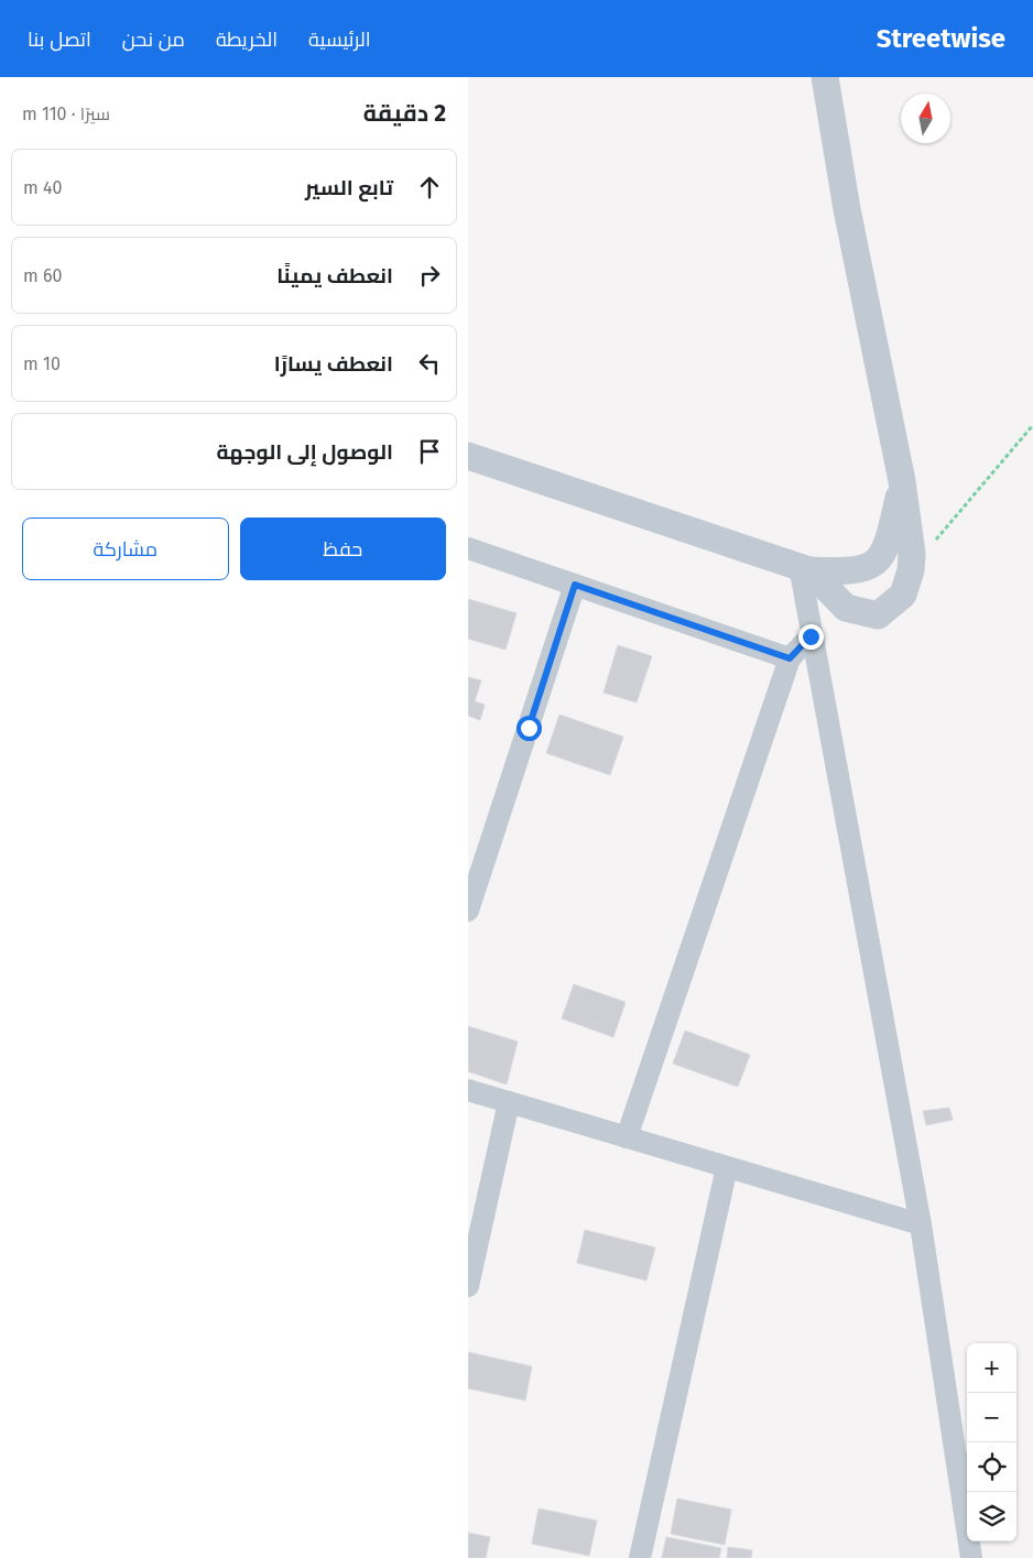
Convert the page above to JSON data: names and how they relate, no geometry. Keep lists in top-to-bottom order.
{
  "north": "top",
  "page": {
    "header": "Streetwise",
    "nav": [
      "الرئيسية",
      "الخريطة",
      "من نحن",
      "اتصل بنا"
    ],
    "heading": ["2 دقيقة", "سيرًا · 110 m"],
    "list": [
      ["تابع السير", "40 m"],
      ["انعطف يمينًا", "60 m"],
      ["انعطف يسارًا", "10 m"],
      "الوصول إلى الوجهة"
    ],
    "buttons": ["حفظ", "مشاركة"],
    "map_buttons": ["+", "−"]
  }
}
